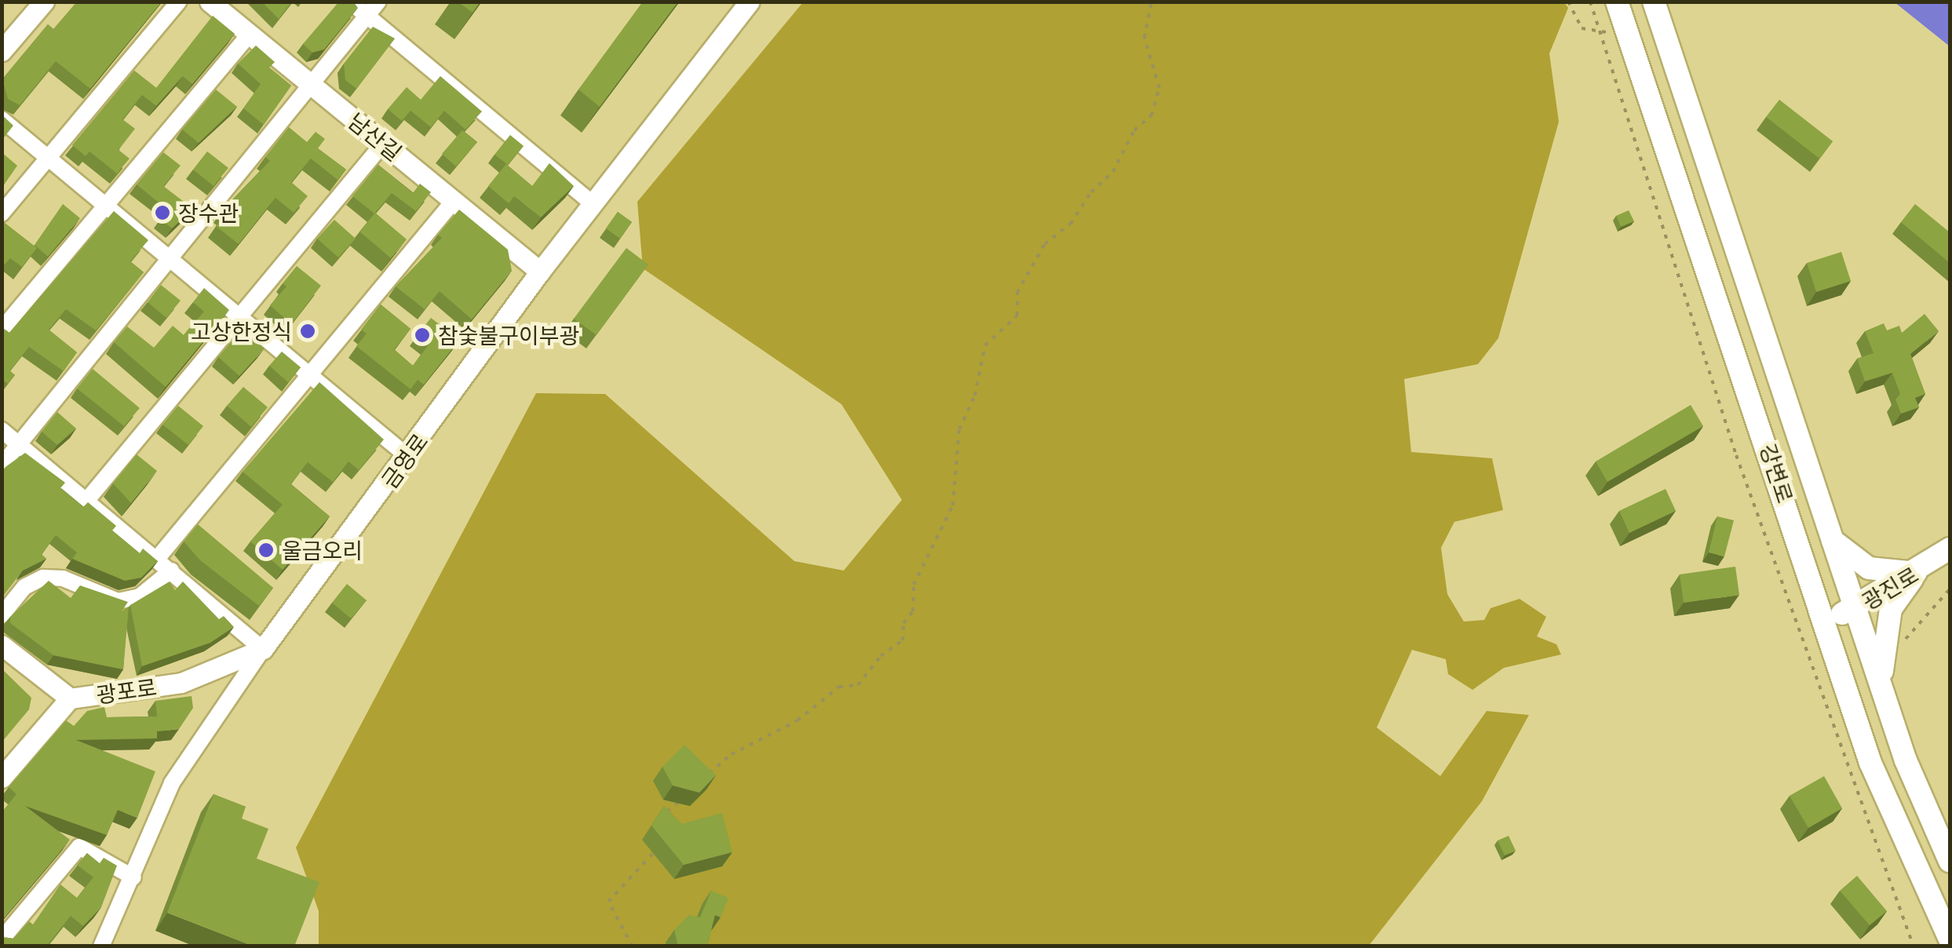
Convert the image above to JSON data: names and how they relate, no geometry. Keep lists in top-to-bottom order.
{
  "streets": {
    "main road": ["강변로", "광진로"],
    "street": ["남산길", "금영로", "광포로"]
  },
  "crossings": [
    ["남산길", "금영로"],
    ["금영로", "광포로"],
    ["강변로", "광진로"]
  ],
  "places": [
    "장수관",
    "고상한정식",
    "참숯불구이부광",
    "울금오리"
  ]
}
